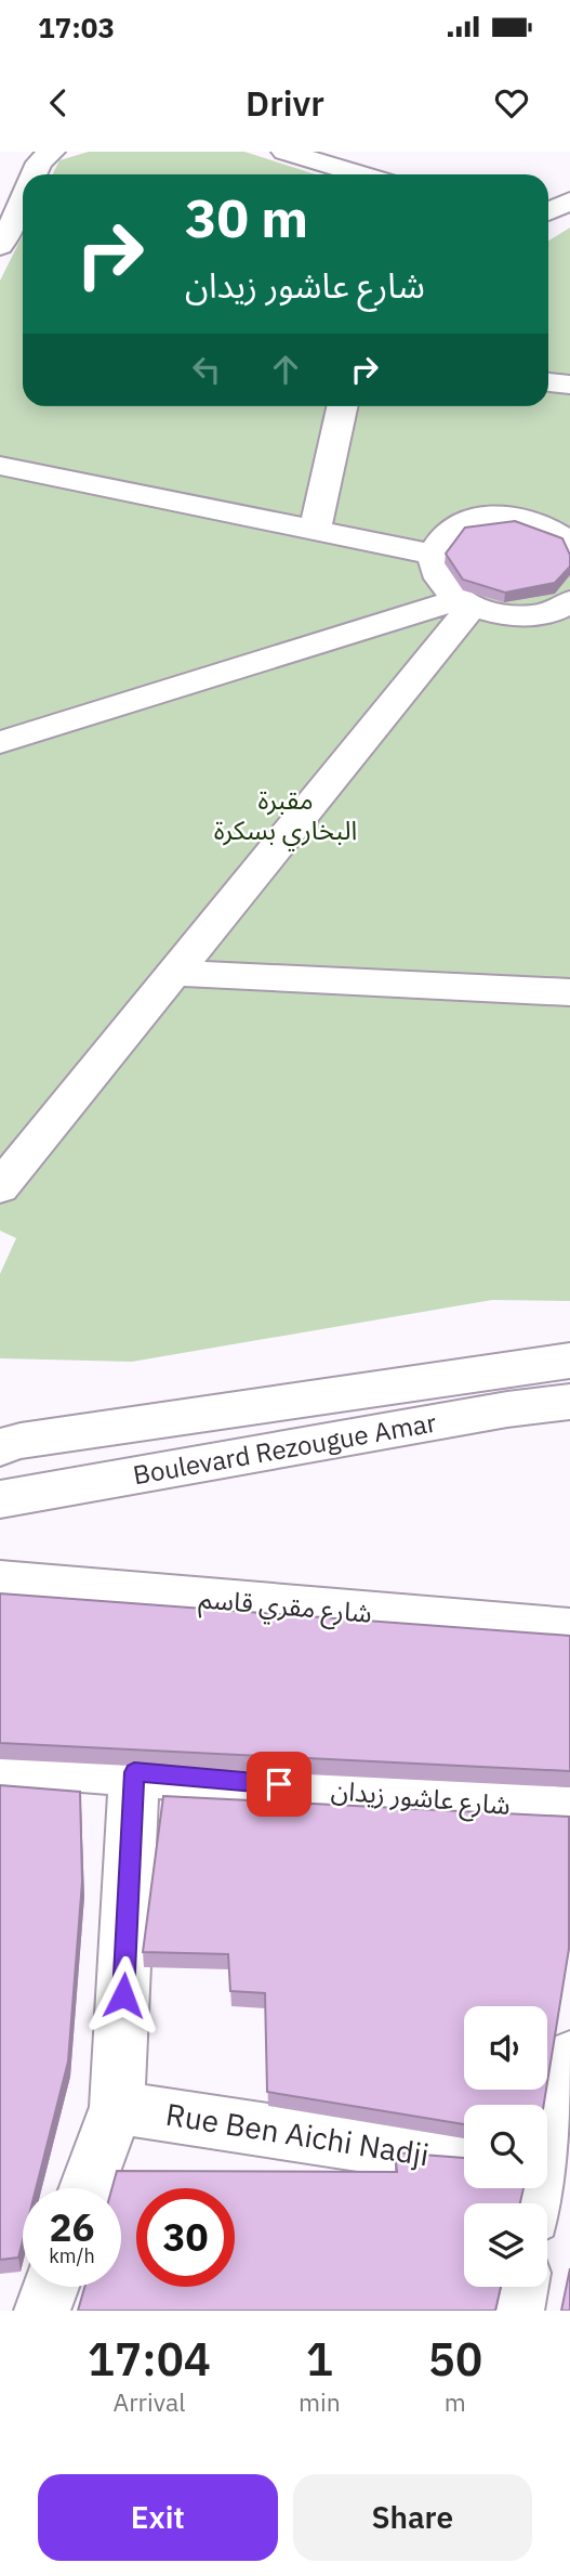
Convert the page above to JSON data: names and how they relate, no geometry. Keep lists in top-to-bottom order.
{
  "streets": {
    "street": [
      "Boulevard Rezougue Amar",
      "شارع مقري قاسم",
      "شارع عاشور زيدان",
      "Rue Ben Aichi Nadji"
    ]
  },
  "parks": ["مقبرة البخاري بسكرة"],
  "page": {
    "status": "17:03",
    "header": "Drivr",
    "turn": ["30 m", "شارع عاشور زيدان"],
    "speed": "26 km/h",
    "limit": "30",
    "eta": [
      "17:04",
      "Arrival",
      "1",
      "min",
      "50",
      "m"
    ],
    "buttons": ["Exit", "Share"]
  }
}
